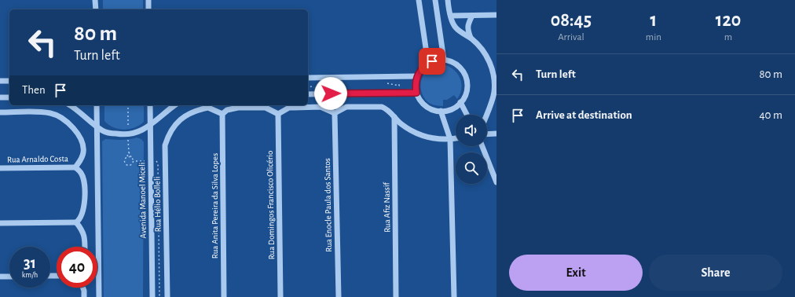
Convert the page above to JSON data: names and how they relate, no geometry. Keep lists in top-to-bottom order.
{
  "streets": {
    "street": [
      "Rua Arnaldo Costa",
      "Avenida Manoel Miceli",
      "Rua Hélio Bolleli",
      "Rua Domingos Francisco Olicério",
      "Rua Enocle Paula dos Santos",
      "Rua Anita Pereira da Silva Lopes",
      "Rua Afiz Nassif"
    ]
  },
  "crossings": [
    ["Rua Hélio Bolleli", "Rua Anita Pereira da Silva Lopes"]
  ],
  "page": {
    "eta": [
      "08:45",
      "Arrival",
      "1",
      "min",
      "120",
      "m"
    ],
    "turn": ["80 m", "Turn left"],
    "list": [
      {
        "name": "Turn left",
        "value": "80 m"
      },
      {
        "name": "Arrive at destination",
        "value": "40 m"
      }
    ],
    "then": "Then",
    "speed": "31 km/h",
    "limit": "40",
    "buttons": ["Exit", "Share"]
  }
}
